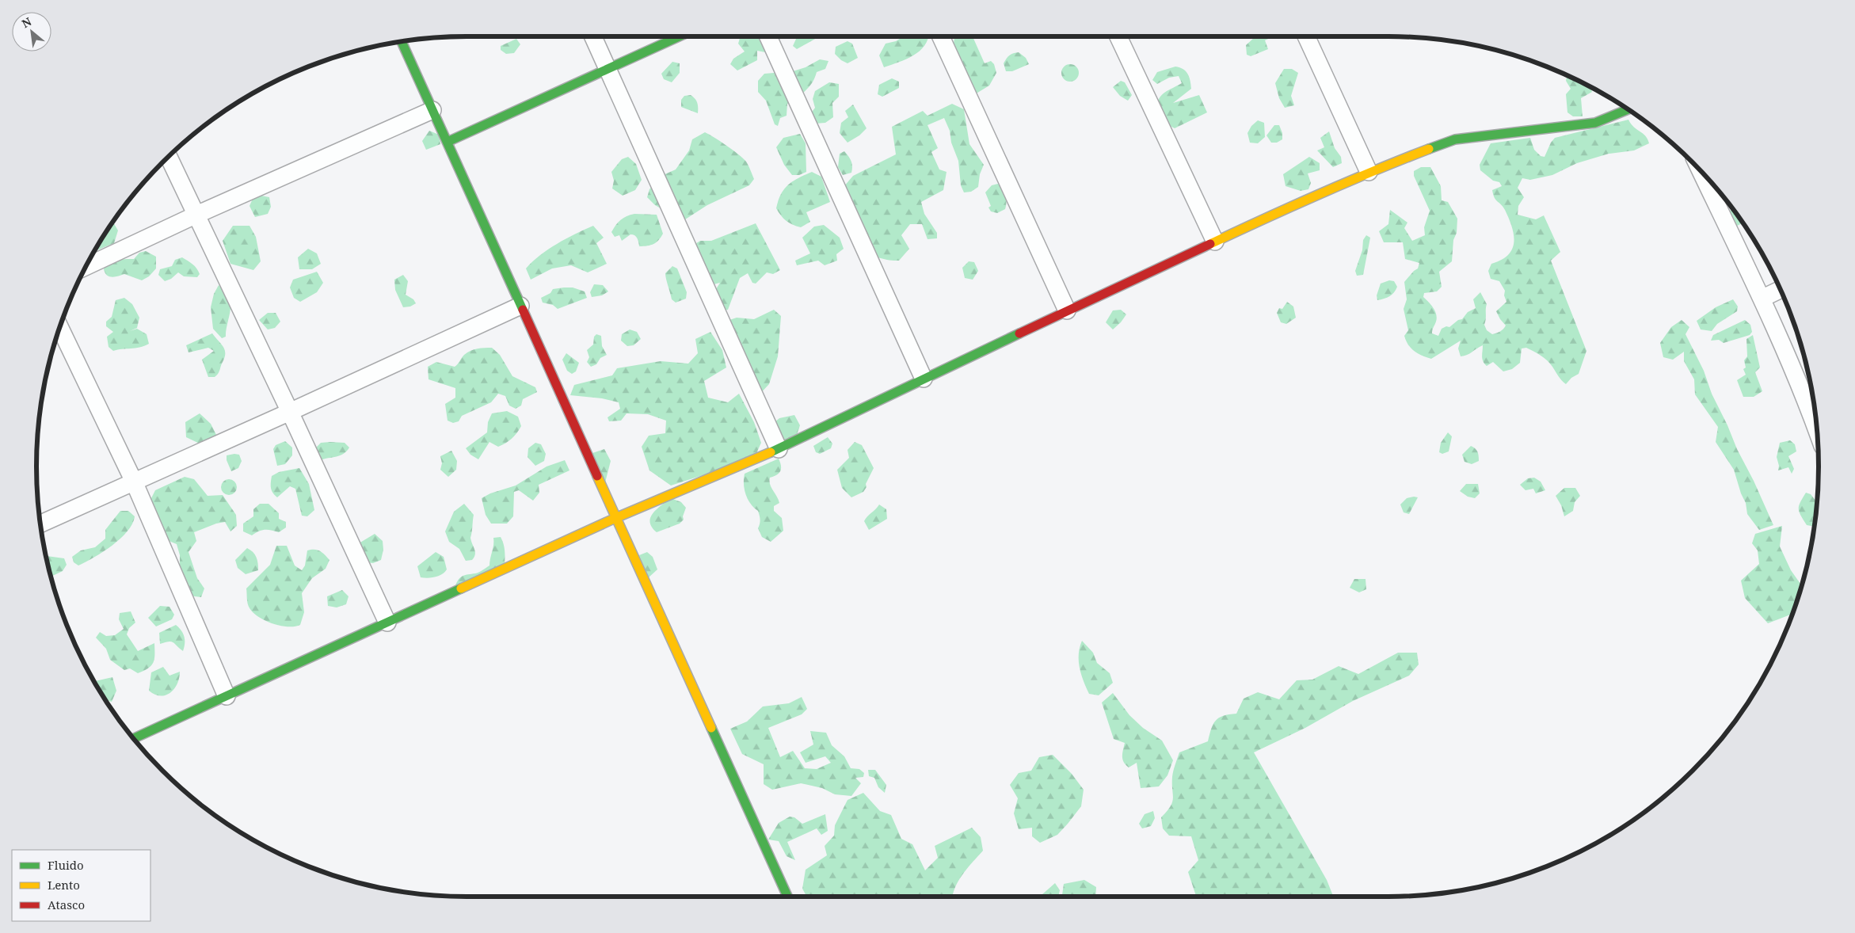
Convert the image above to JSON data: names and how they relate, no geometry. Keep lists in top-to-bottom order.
{
  "legend": ["Fluido", "Lento", "Atasco"],
  "north": "top left"
}
